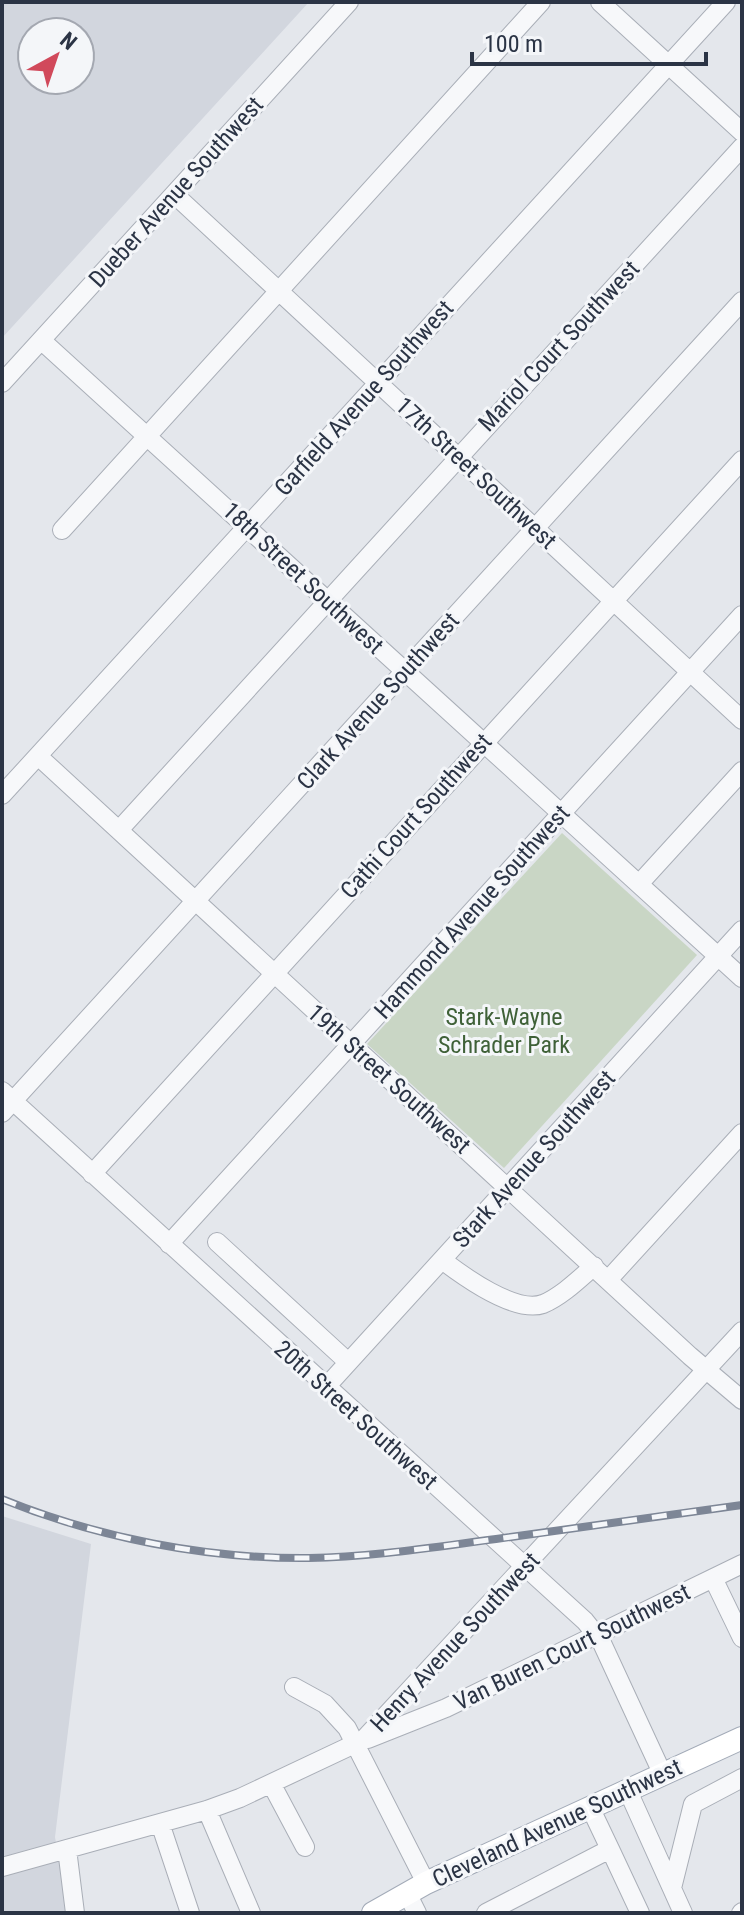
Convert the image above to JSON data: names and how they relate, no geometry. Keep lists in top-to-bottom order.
{
  "streets": {
    "main road": ["Cleveland Avenue Southwest"],
    "street": [
      "Dueber Avenue Southwest",
      "Mariol Court Southwest",
      "Garfield Avenue Southwest",
      "17th Street Southwest",
      "18th Street Southwest",
      "Clark Avenue Southwest",
      "Cathi Court Southwest",
      "Hammond Avenue Southwest",
      "19th Street Southwest",
      "Stark Avenue Southwest",
      "20th Street Southwest",
      "Henry Avenue Southwest",
      "Van Buren Court Southwest"
    ]
  },
  "crossings": [
    ["Dueber Avenue Southwest", "17th Street Southwest"],
    ["Dueber Avenue Southwest", "18th Street Southwest"],
    ["Mariol Court Southwest", "17th Street Southwest"],
    ["Mariol Court Southwest", "18th Street Southwest"],
    ["Mariol Court Southwest", "19th Street Southwest"],
    ["Garfield Avenue Southwest", "17th Street Southwest"],
    ["Garfield Avenue Southwest", "18th Street Southwest"],
    ["Garfield Avenue Southwest", "19th Street Southwest"],
    ["17th Street Southwest", "Clark Avenue Southwest"],
    ["17th Street Southwest", "Cathi Court Southwest"],
    ["17th Street Southwest", "Hammond Avenue Southwest"],
    ["18th Street Southwest", "Clark Avenue Southwest"],
    ["18th Street Southwest", "Cathi Court Southwest"],
    ["18th Street Southwest", "Hammond Avenue Southwest"],
    ["18th Street Southwest", "Stark Avenue Southwest"],
    ["Clark Avenue Southwest", "19th Street Southwest"],
    ["Clark Avenue Southwest", "20th Street Southwest"],
    ["Cathi Court Southwest", "19th Street Southwest"],
    ["Cathi Court Southwest", "20th Street Southwest"],
    ["Hammond Avenue Southwest", "19th Street Southwest"],
    ["Hammond Avenue Southwest", "20th Street Southwest"],
    ["19th Street Southwest", "Stark Avenue Southwest"],
    ["19th Street Southwest", "Henry Avenue Southwest"],
    ["Stark Avenue Southwest", "20th Street Southwest"],
    ["20th Street Southwest", "Henry Avenue Southwest"],
    ["20th Street Southwest", "Van Buren Court Southwest"],
    ["20th Street Southwest", "Cleveland Avenue Southwest"],
    ["Henry Avenue Southwest", "Van Buren Court Southwest"]
  ],
  "parks": ["Stark-Wayne Schrader Park"],
  "scale_bar": "100 m",
  "north": "top right"
}
